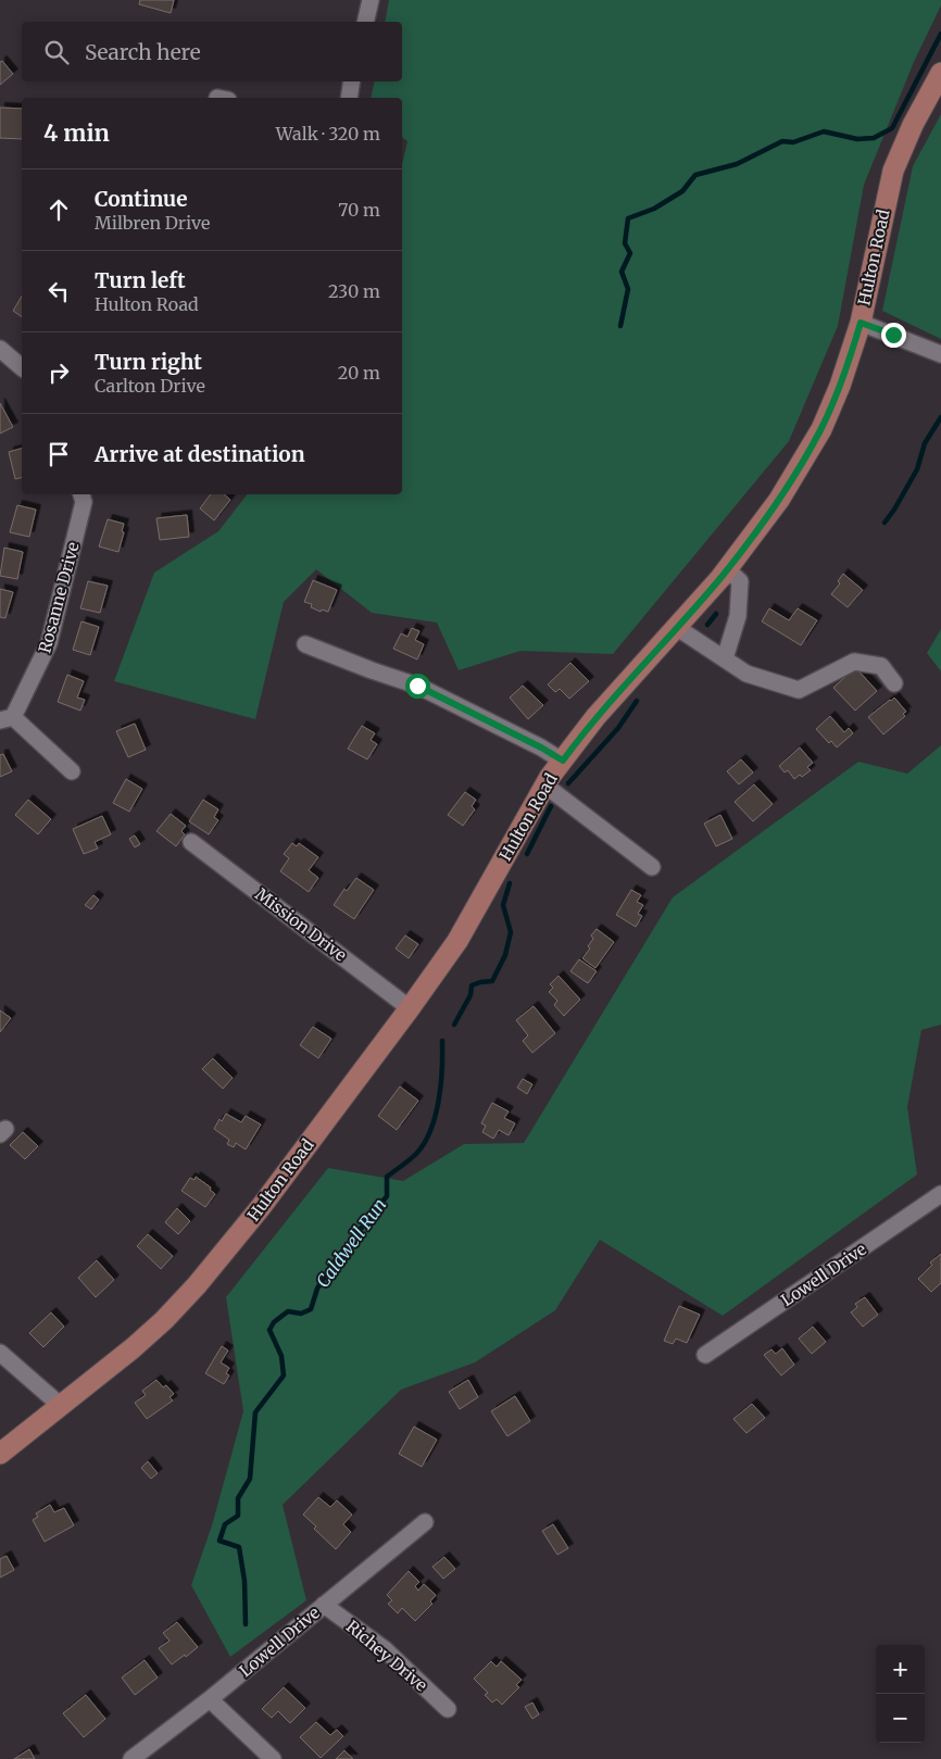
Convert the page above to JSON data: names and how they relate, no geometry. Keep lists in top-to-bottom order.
{
  "streets": {
    "main road": ["Hulton Road"],
    "street": [
      "Rosanne Drive",
      "Mission Drive",
      "Lowell Drive",
      "Richey Drive"
    ]
  },
  "crossings": [
    ["Hulton Road", "Mission Drive"],
    ["Lowell Drive", "Richey Drive"]
  ],
  "water": ["Caldwell Run"],
  "page": {
    "search": "Search here",
    "heading": ["4 min", "Walk · 320 m"],
    "list": [
      ["Continue", "Milbren Drive", "70 m"],
      ["Turn left", "Hulton Road", "230 m"],
      ["Turn right", "Carlton Drive", "20 m"],
      "Arrive at destination"
    ],
    "map_buttons": ["+", "−"]
  }
}
